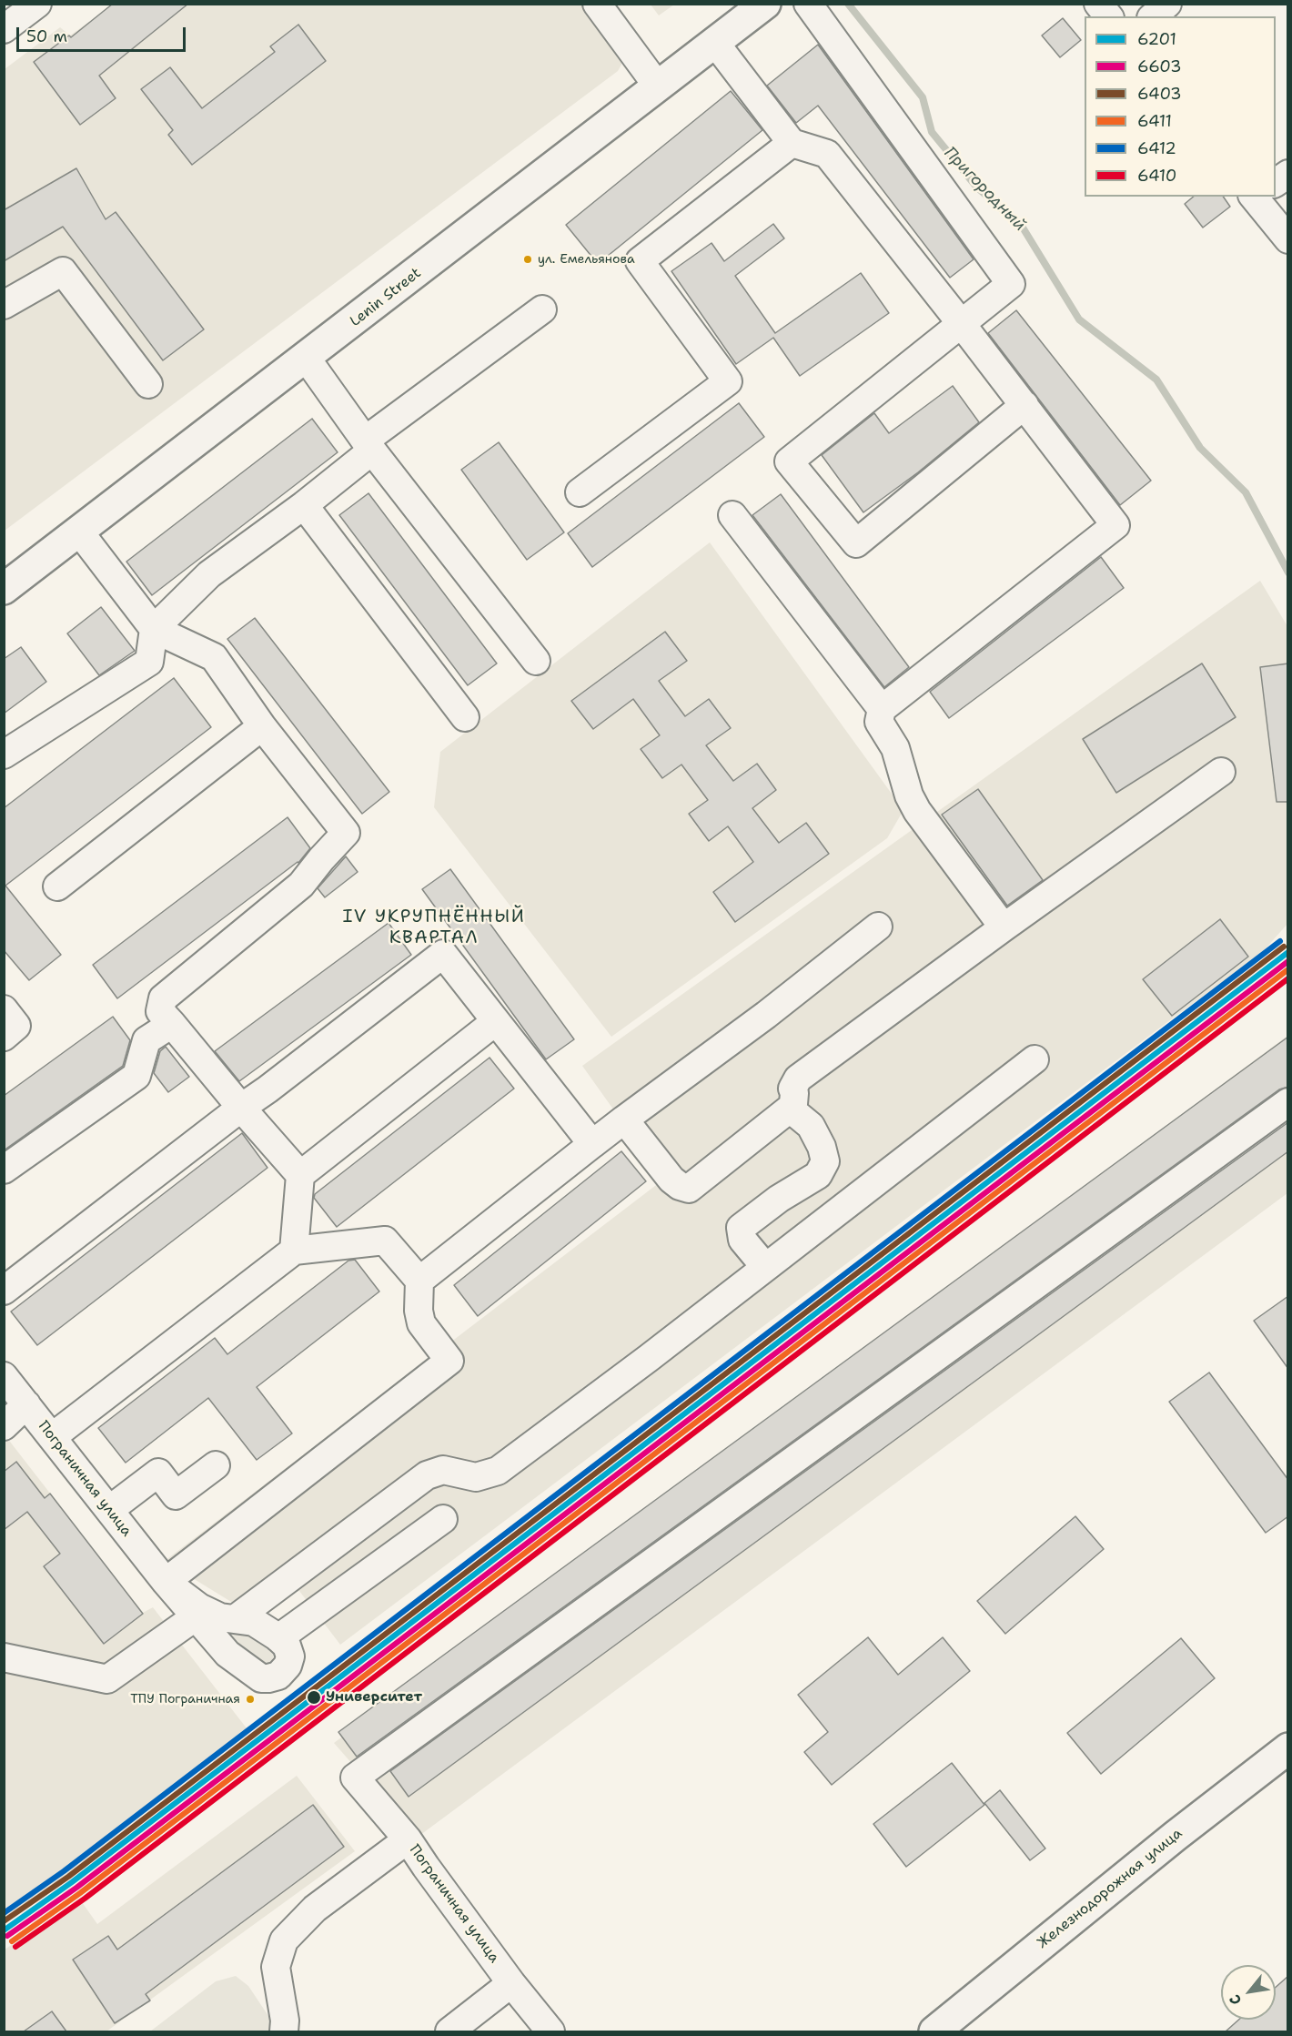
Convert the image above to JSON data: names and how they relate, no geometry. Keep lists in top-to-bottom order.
{
  "streets": {
    "main road": ["Lenin Street", "Железнодорожная улица"],
    "street": ["Пограничная улица"]
  },
  "districts": ["IV УКРУПНЁННЫЙ КВАРТАЛ"],
  "water": ["Пригородный"],
  "places": ["ул. Емельянова", "Университет", "ТПУ Пограничная"],
  "lines": [
    "transit line 6412",
    "transit line 6403",
    "transit line 6201",
    "transit line 6603",
    "transit line 6411",
    "transit line 6410"
  ],
  "legend": [
    "6201",
    "6603",
    "6403",
    "6411",
    "6412",
    "6410"
  ],
  "scale_bar": "50 m",
  "north": "bottom left"
}
